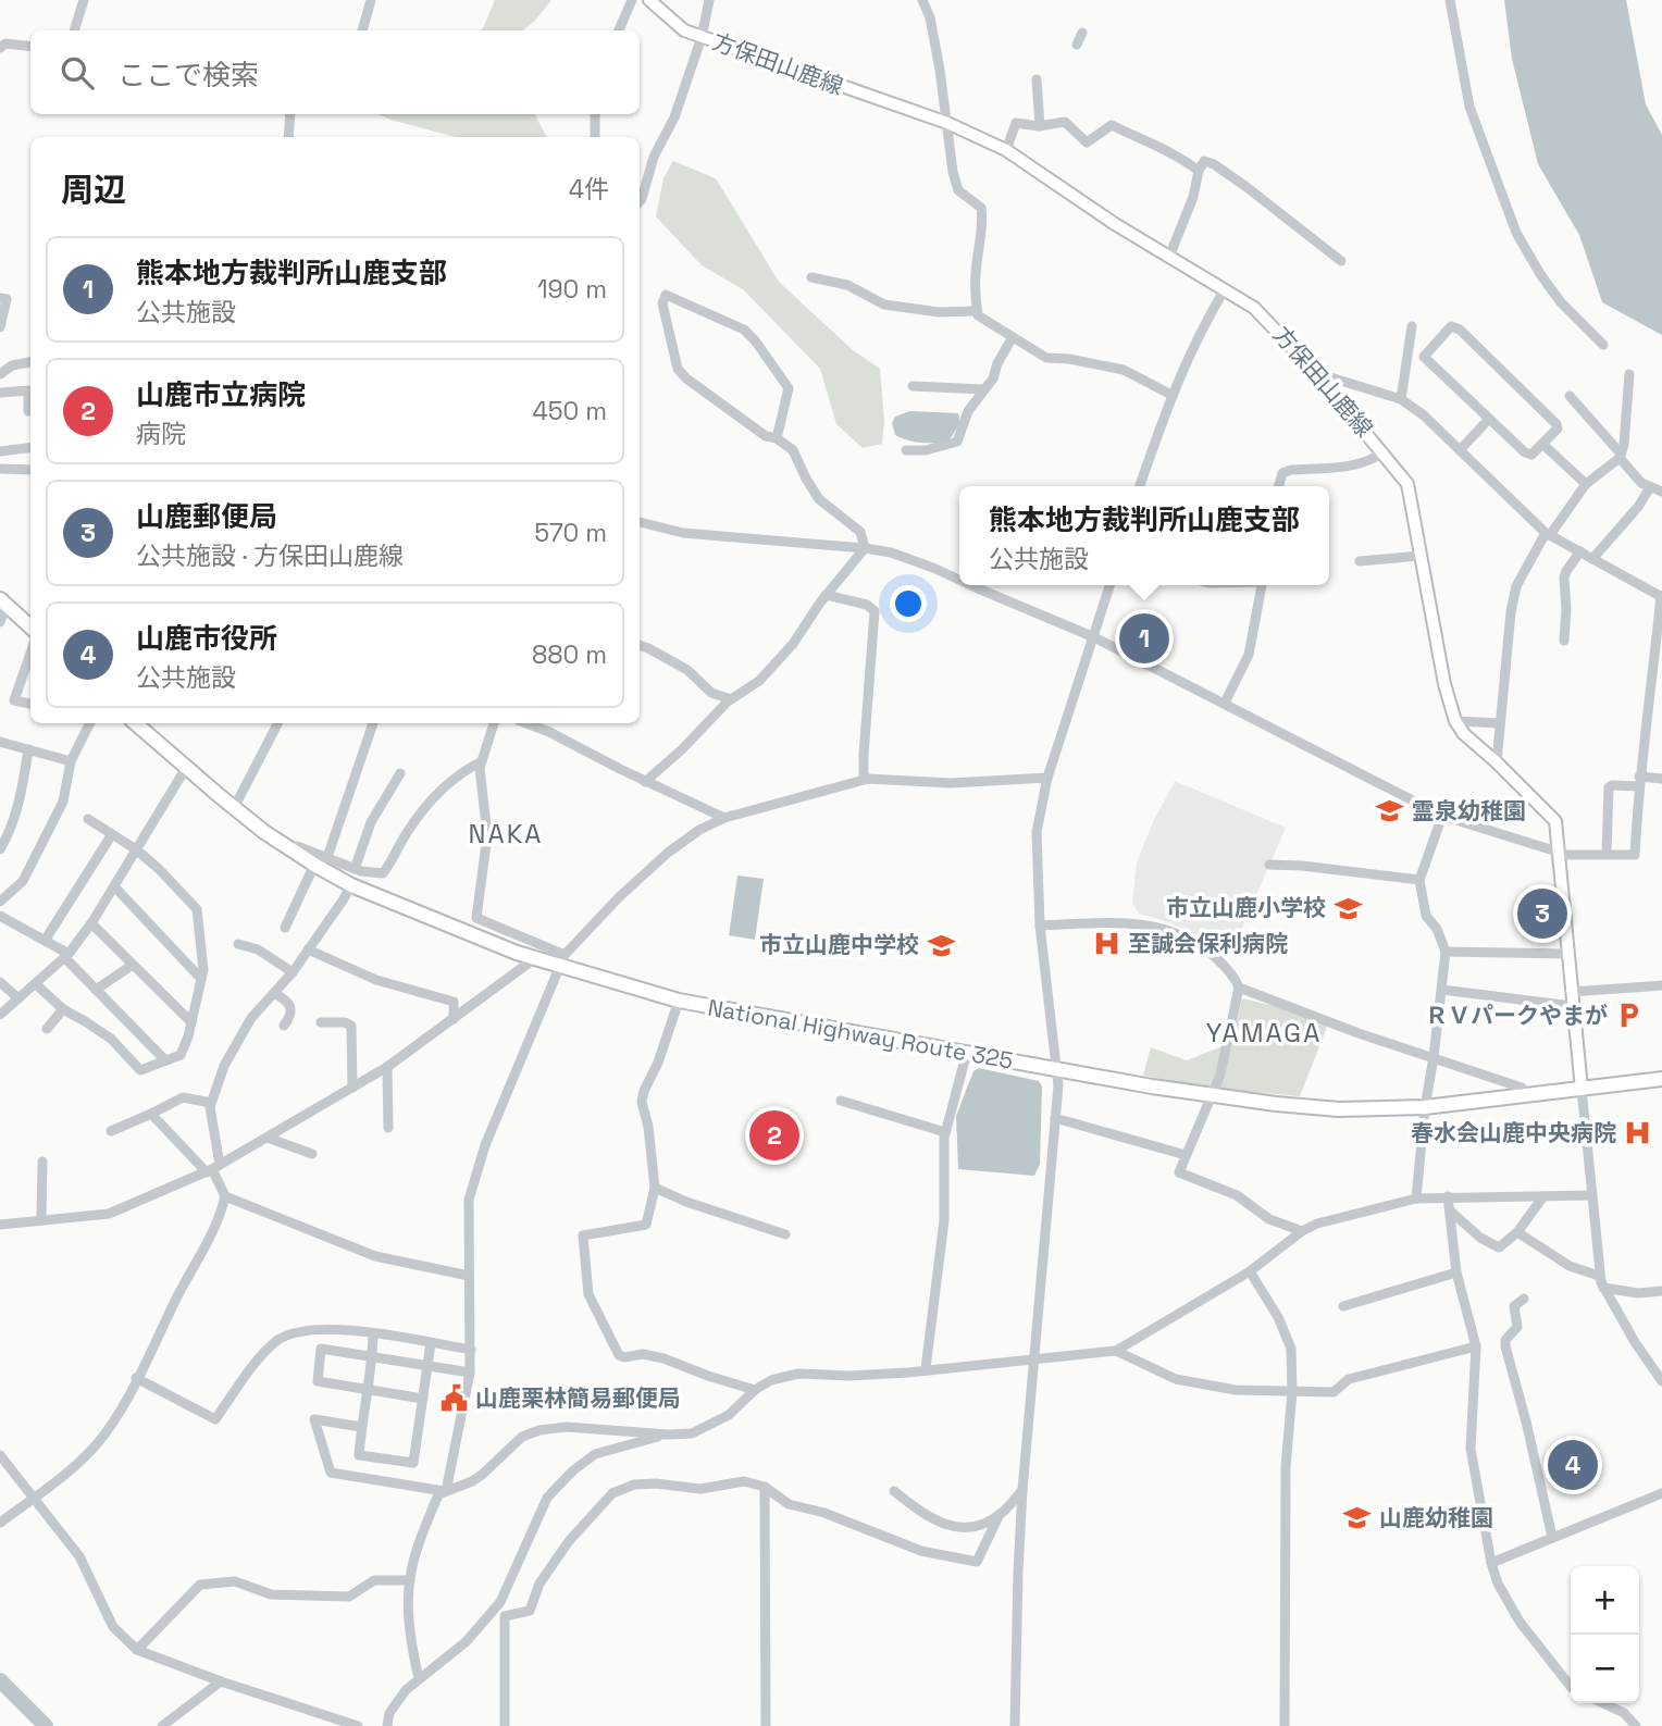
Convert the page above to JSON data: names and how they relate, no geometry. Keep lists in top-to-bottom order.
{
  "streets": {
    "highway": ["National Highway Route 325"],
    "main road": ["方保田山鹿線"]
  },
  "crossings": [
    ["方保田山鹿線", "National Highway Route 325"]
  ],
  "districts": ["NAKA", "YAMAGA"],
  "places": {
    "school or university": [
      "霊泉幼稚園",
      "市立山鹿小学校",
      "市立山鹿中学校",
      "山鹿幼稚園"
    ],
    "hospital": ["至誠会保利病院", "春水会山鹿中央病院"],
    "parking": ["ＲＶパークやまが"],
    "public building": ["山鹿栗林簡易郵便局"]
  },
  "page": {
    "search": "ここで検索",
    "heading": ["周辺", "4件"],
    "list": [
      {
        "mark": "1",
        "name": "熊本地方裁判所山鹿支部",
        "note": "公共施設",
        "value": "190 m"
      },
      {
        "mark": "2",
        "name": "山鹿市立病院",
        "note": "病院",
        "value": "450 m"
      },
      {
        "mark": "3",
        "name": "山鹿郵便局",
        "note": "公共施設 · 方保田山鹿線",
        "value": "570 m"
      },
      {
        "mark": "4",
        "name": "山鹿市役所",
        "note": "公共施設",
        "value": "880 m"
      }
    ],
    "popup": ["熊本地方裁判所山鹿支部", "公共施設"],
    "pins": [
      "1",
      "3",
      "2",
      "4"
    ],
    "map_buttons": ["+", "−"]
  }
}
